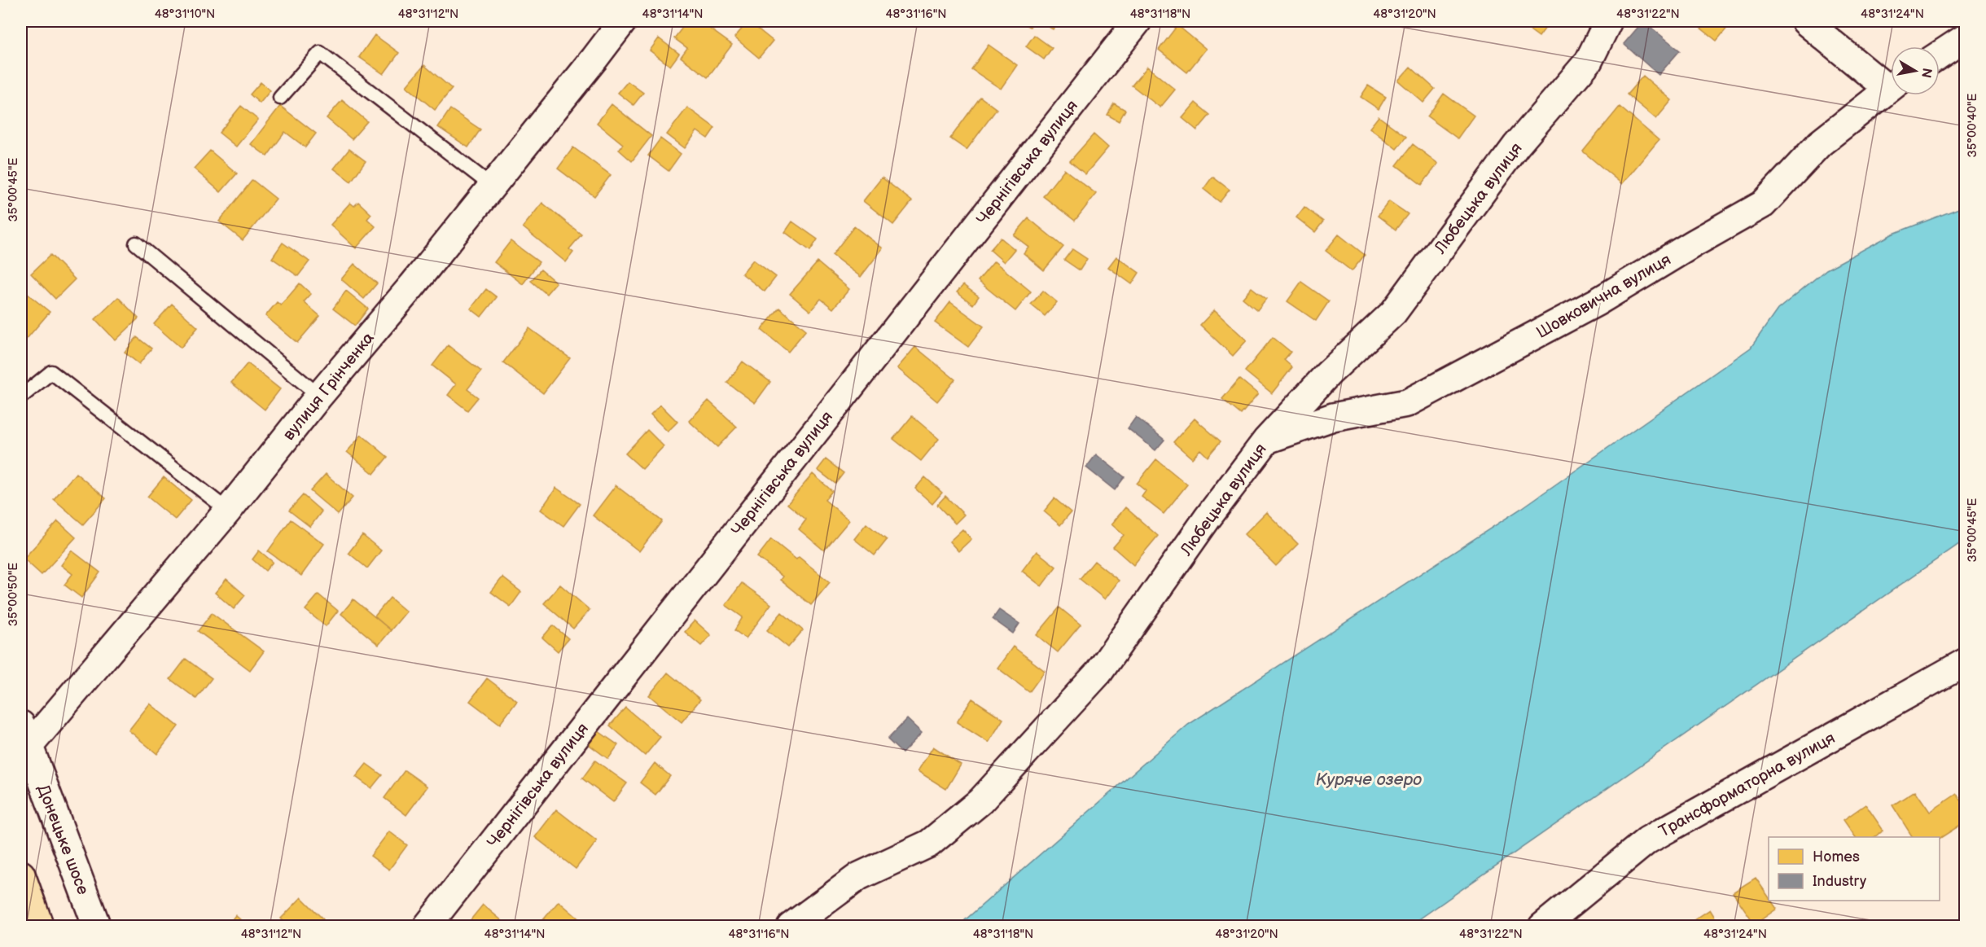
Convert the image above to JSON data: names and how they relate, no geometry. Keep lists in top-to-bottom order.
{
  "streets": {
    "street": [
      "Чернігівська вулиця",
      "Любецька вулиця",
      "Шовковична вулиця",
      "вулиця Грінченка",
      "Трансформаторна вулиця",
      "Донецьке шосе"
    ]
  },
  "crossings": [
    ["Любецька вулиця", "Шовковична вулиця"],
    ["вулиця Грінченка", "Донецьке шосе"]
  ],
  "water": ["Куряче озеро"],
  "legend": ["Homes", "Industry"],
  "north": "right",
  "coordinates": [
    "48°31'10\"N",
    "48°31'12\"N",
    "48°31'14\"N",
    "48°31'16\"N",
    "48°31'18\"N",
    "48°31'20\"N",
    "48°31'22\"N",
    "48°31'24\"N",
    "35°00'40\"E",
    "35°00'45\"E",
    "35°00'50\"E"
  ]
}
